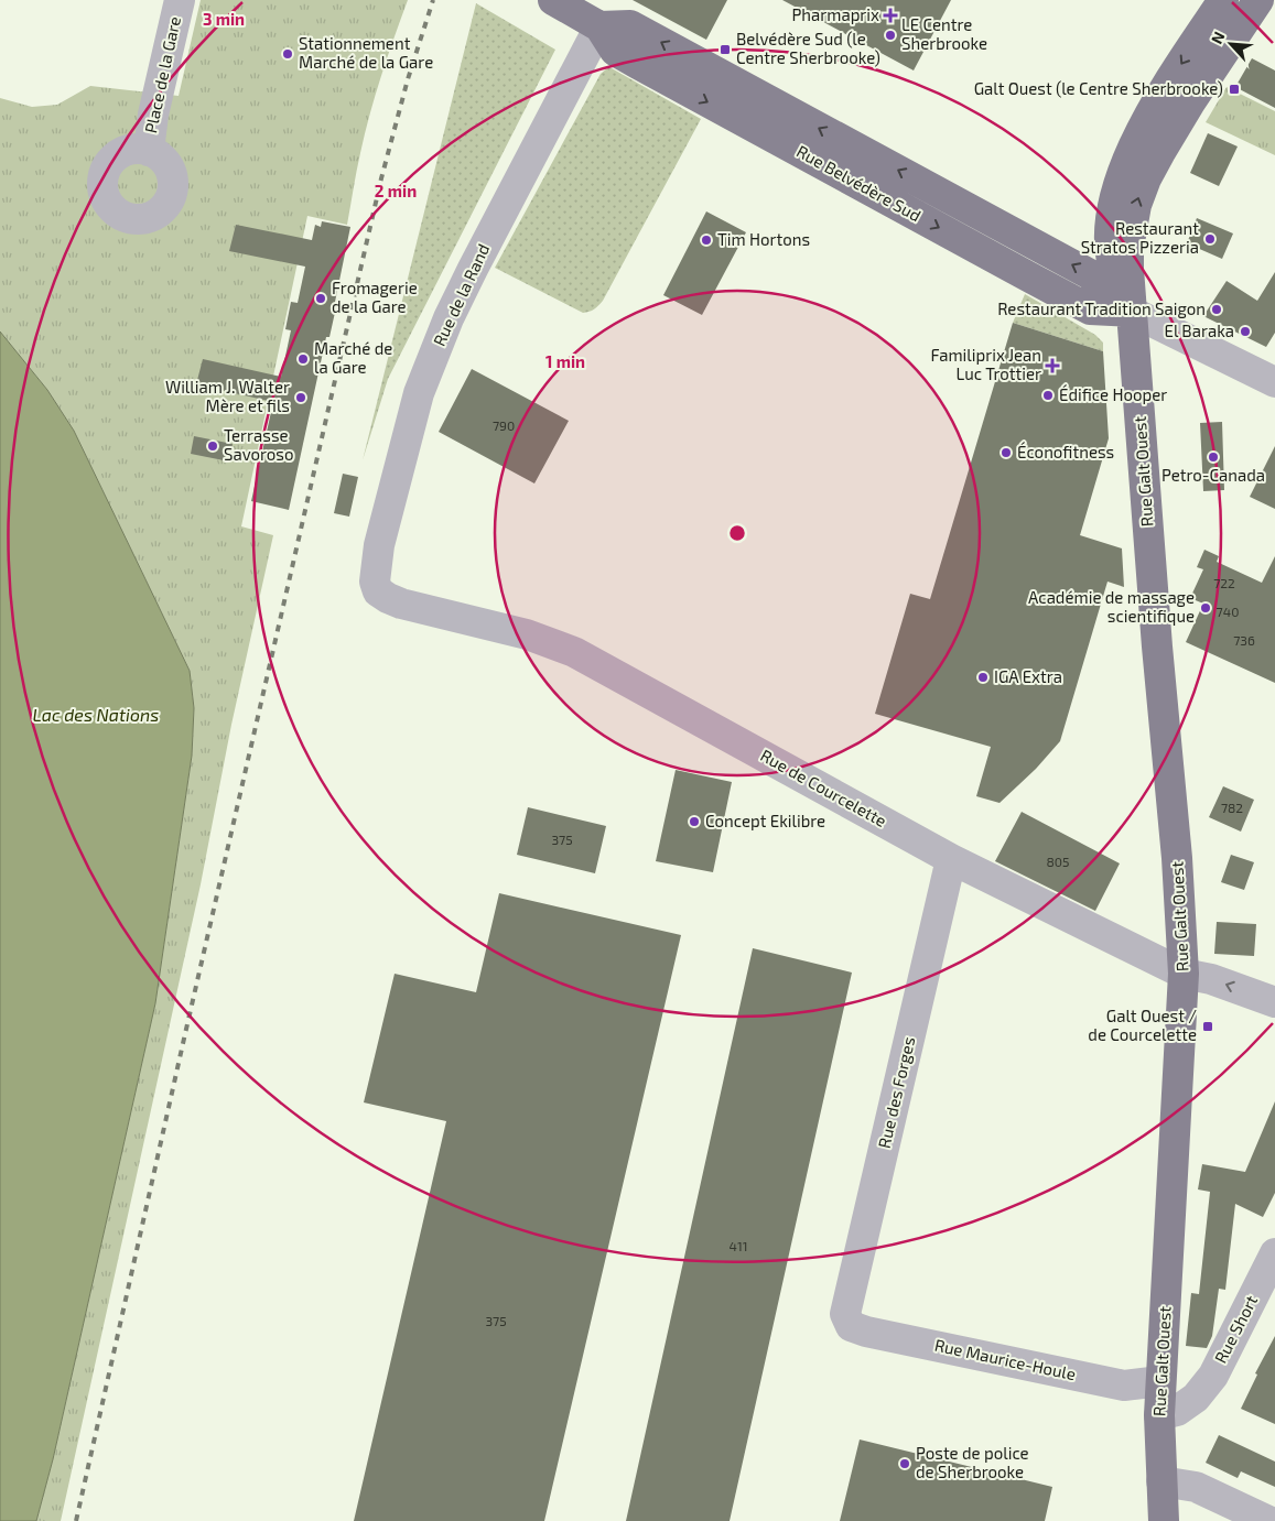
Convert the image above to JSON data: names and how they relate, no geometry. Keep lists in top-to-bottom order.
{
  "streets": {
    "main road": ["Rue Belvédère Sud", "Rue Galt Ouest"],
    "street": [
      "Place de la Gare",
      "Rue de la Rand",
      "Rue de Courcelette",
      "Rue des Forges",
      "Rue Short",
      "Rue Maurice-Houle"
    ]
  },
  "crossings": [
    ["Rue Belvédère Sud", "Rue de la Rand"],
    ["Rue Belvédère Sud", "Rue Galt Ouest"],
    ["Rue de la Rand", "Rue de Courcelette"],
    ["Rue Galt Ouest", "Rue de Courcelette"],
    ["Rue Galt Ouest", "Rue Short"],
    ["Rue Galt Ouest", "Rue Maurice-Houle"],
    ["Rue de Courcelette", "Rue des Forges"],
    ["Rue des Forges", "Rue Maurice-Houle"],
    ["Rue Short", "Rue Maurice-Houle"]
  ],
  "water": ["Lac des Nations"],
  "places": {
    "health": ["Pharmaprix", "Familiprix Jean Luc Trottier"],
    "other": [
      "LE Centre Sherbrooke",
      "Stationnement Marché de la Gare",
      "Restaurant Stratos Pizzeria",
      "Tim Hortons",
      "Fromagerie de la Gare",
      "Restaurant Tradition Saigon",
      "El Baraka",
      "Marché de la Gare",
      "Édifice Hooper",
      "William J. Walter Mère et fils",
      "Terrasse Savoroso",
      "Éconofitness",
      "Petro-Canada",
      "Académie de massage scientifique",
      "IGA Extra",
      "Concept Ekilibre",
      "Poste de police de Sherbrooke"
    ],
    "transit": ["Belvédère Sud (le Centre Sherbrooke)", "Galt Ouest (le Centre Sherbrooke)", "Galt Ouest / de Courcelette"]
  },
  "house_numbers": [
    "790",
    "722",
    "740",
    "736",
    "782",
    "375",
    "805",
    "411",
    "375"
  ],
  "north": "top left",
  "rings": ["3 min", "2 min", "1 min"]
}
